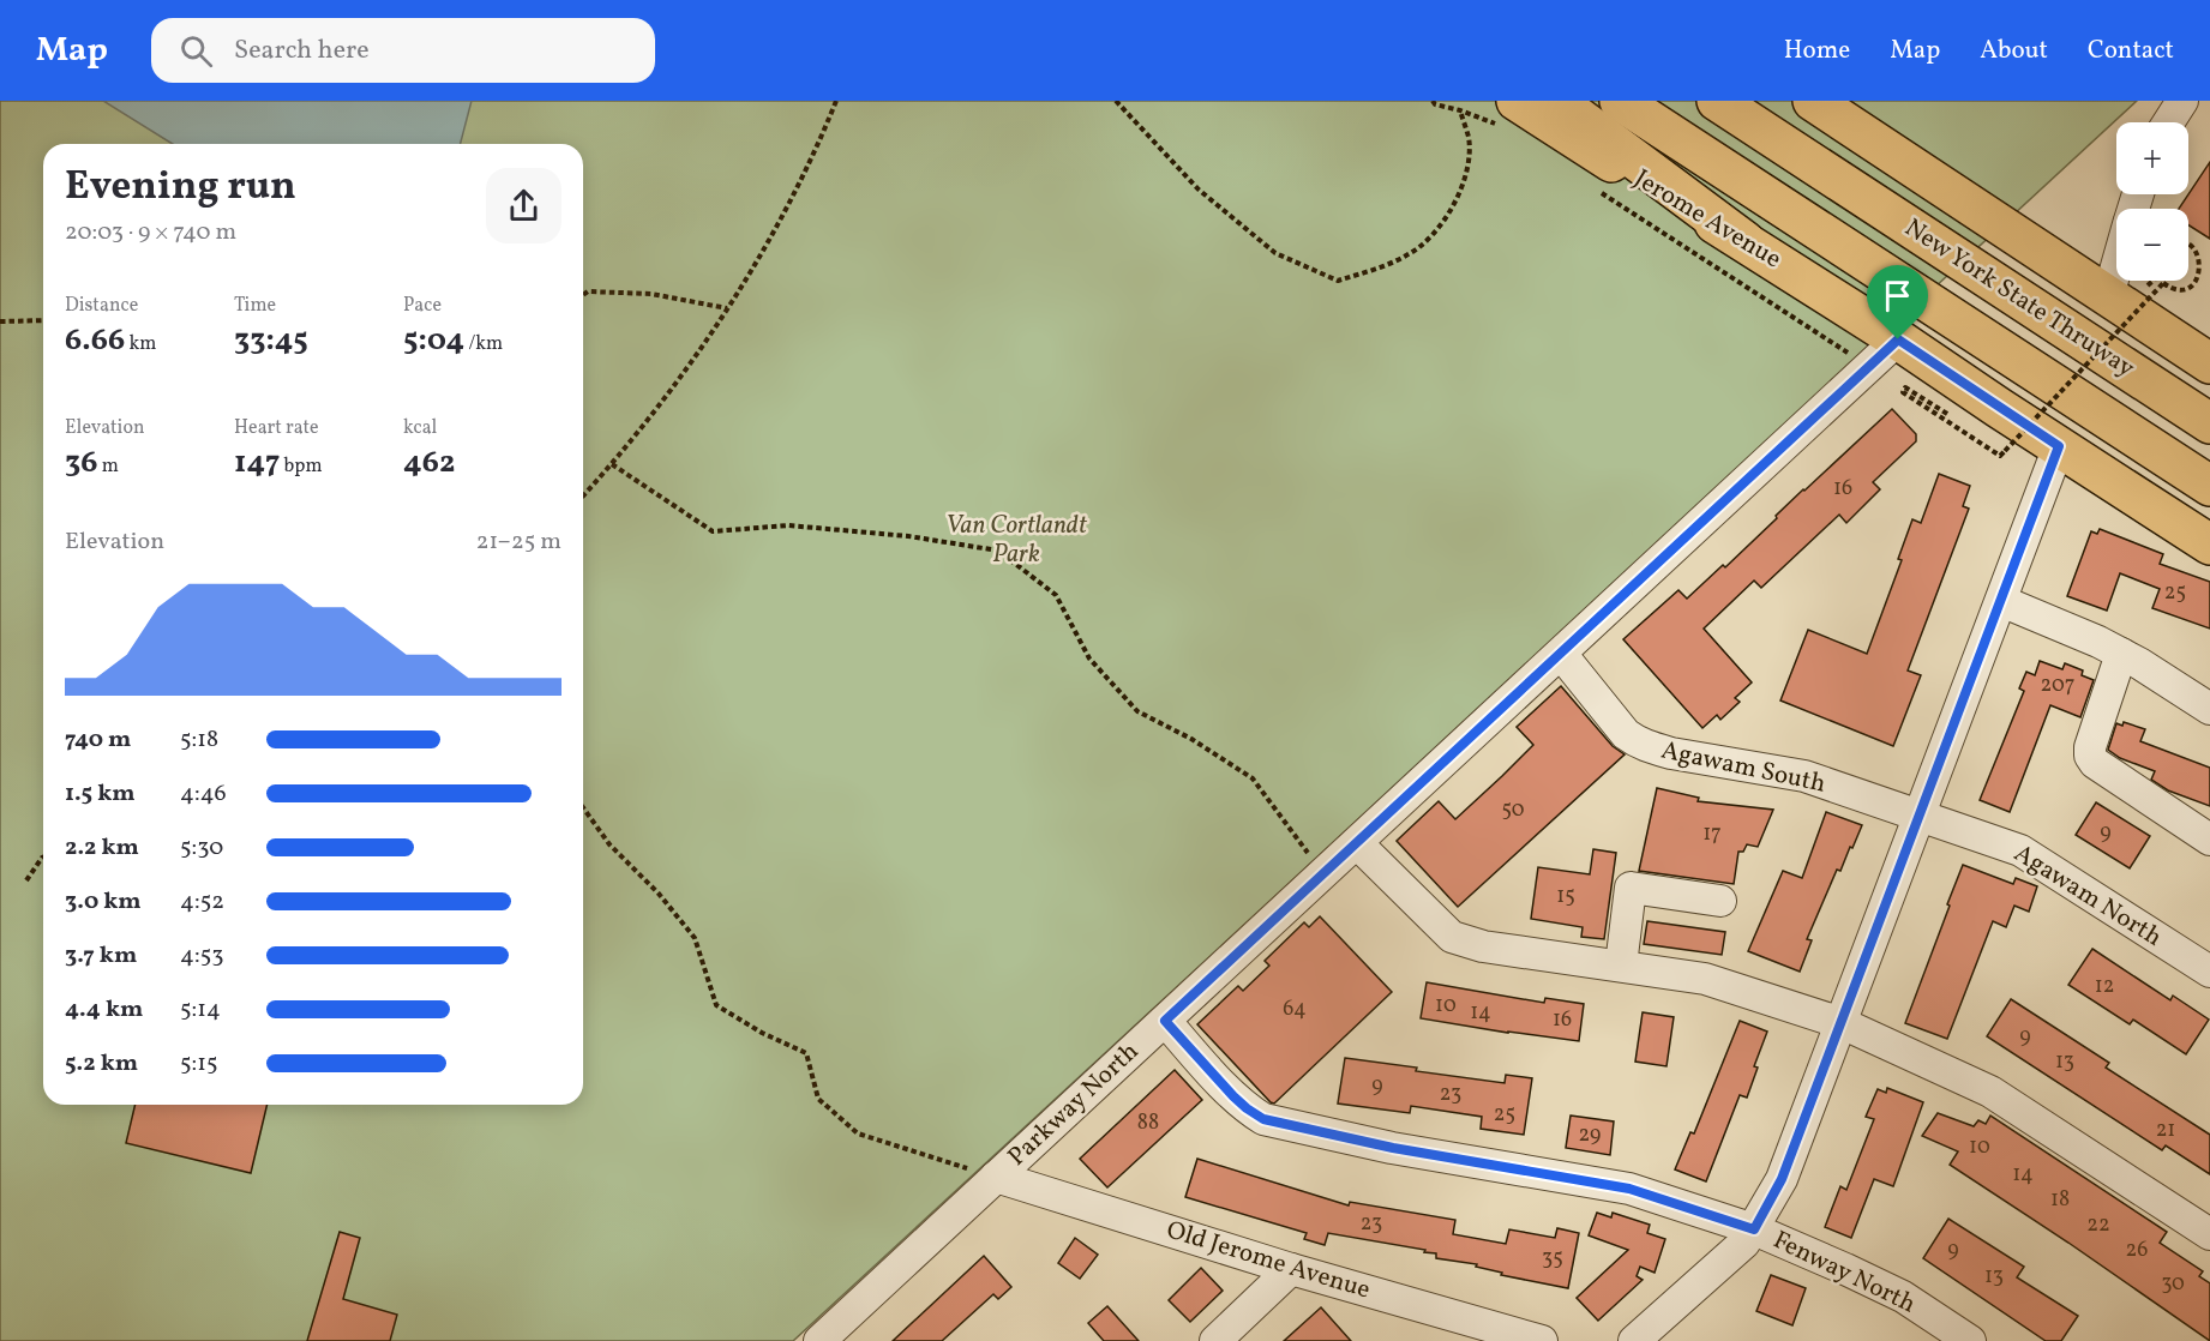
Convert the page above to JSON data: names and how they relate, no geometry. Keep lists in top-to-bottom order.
{
  "streets": {
    "main road": ["Jerome Avenue", "New York State Thruway"],
    "street": [
      "Agawam South",
      "Agawam North",
      "Parkway North",
      "Old Jerome Avenue",
      "Fenway North"
    ]
  },
  "crossings": [
    ["Jerome Avenue", "Parkway North"],
    ["Agawam South", "Agawam North"],
    ["Agawam South", "Parkway North"],
    ["Parkway North", "Old Jerome Avenue"],
    ["Parkway North", "Fenway North"]
  ],
  "parks": ["Van Cortlandt Park"],
  "house_numbers": [
    "16",
    "25",
    "207",
    "50",
    "9",
    "17",
    "15",
    "12",
    "10",
    "64",
    "14",
    "16",
    "9",
    "13",
    "9",
    "23",
    "25",
    "88",
    "21",
    "29",
    "10",
    "14",
    "18",
    "23",
    "22",
    "9",
    "26",
    "35",
    "13",
    "30"
  ],
  "page": {
    "header": "Map",
    "search": "Search here",
    "nav": [
      "Home",
      "Map",
      "About",
      "Contact"
    ],
    "map_buttons": ["+", "−"],
    "heading": ["Evening run", "20:03 · 9 × 740 m"],
    "stats": [
      ["Distance", "6.66 km"],
      ["Time", "33:45"],
      ["Pace", "5:04 /km"],
      ["Elevation", "36 m"],
      ["Heart rate", "147 bpm"],
      ["kcal", "462"]
    ],
    "chart": ["Elevation", "21–25 m"],
    "list": [
      {
        "name": "740 m",
        "note": "5:18"
      },
      {
        "name": "1.5 km",
        "note": "4:46"
      },
      {
        "name": "2.2 km",
        "note": "5:30"
      },
      {
        "name": "3.0 km",
        "note": "4:52"
      },
      {
        "name": "3.7 km",
        "note": "4:53"
      },
      {
        "name": "4.4 km",
        "note": "5:14"
      },
      {
        "name": "5.2 km",
        "note": "5:15"
      }
    ]
  }
}
